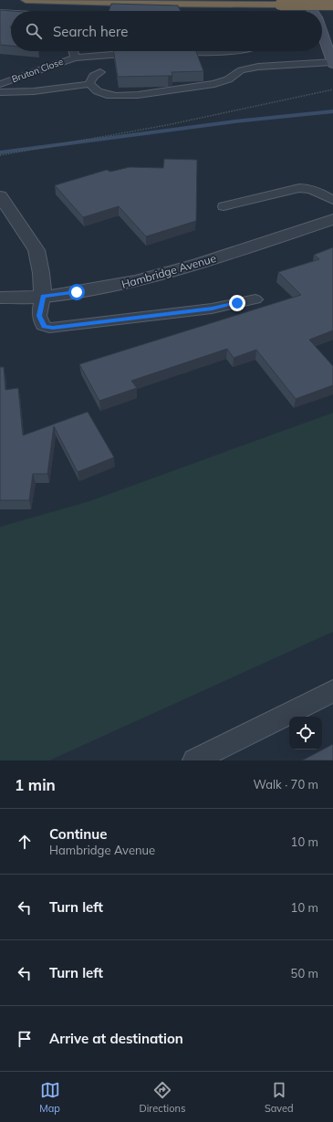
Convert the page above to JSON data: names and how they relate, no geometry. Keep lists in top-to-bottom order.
{
  "streets": {
    "street": ["Hambridge Avenue"],
    "lane": ["Bruton Close"]
  },
  "page": {
    "search": "Search here",
    "heading": ["1 min", "Walk · 70 m"],
    "list": [
      ["Continue", "Hambridge Avenue", "10 m"],
      ["Turn left", "10 m"],
      ["Turn left", "50 m"],
      "Arrive at destination"
    ],
    "nav": ["Map", "Directions", "Saved"]
  }
}
